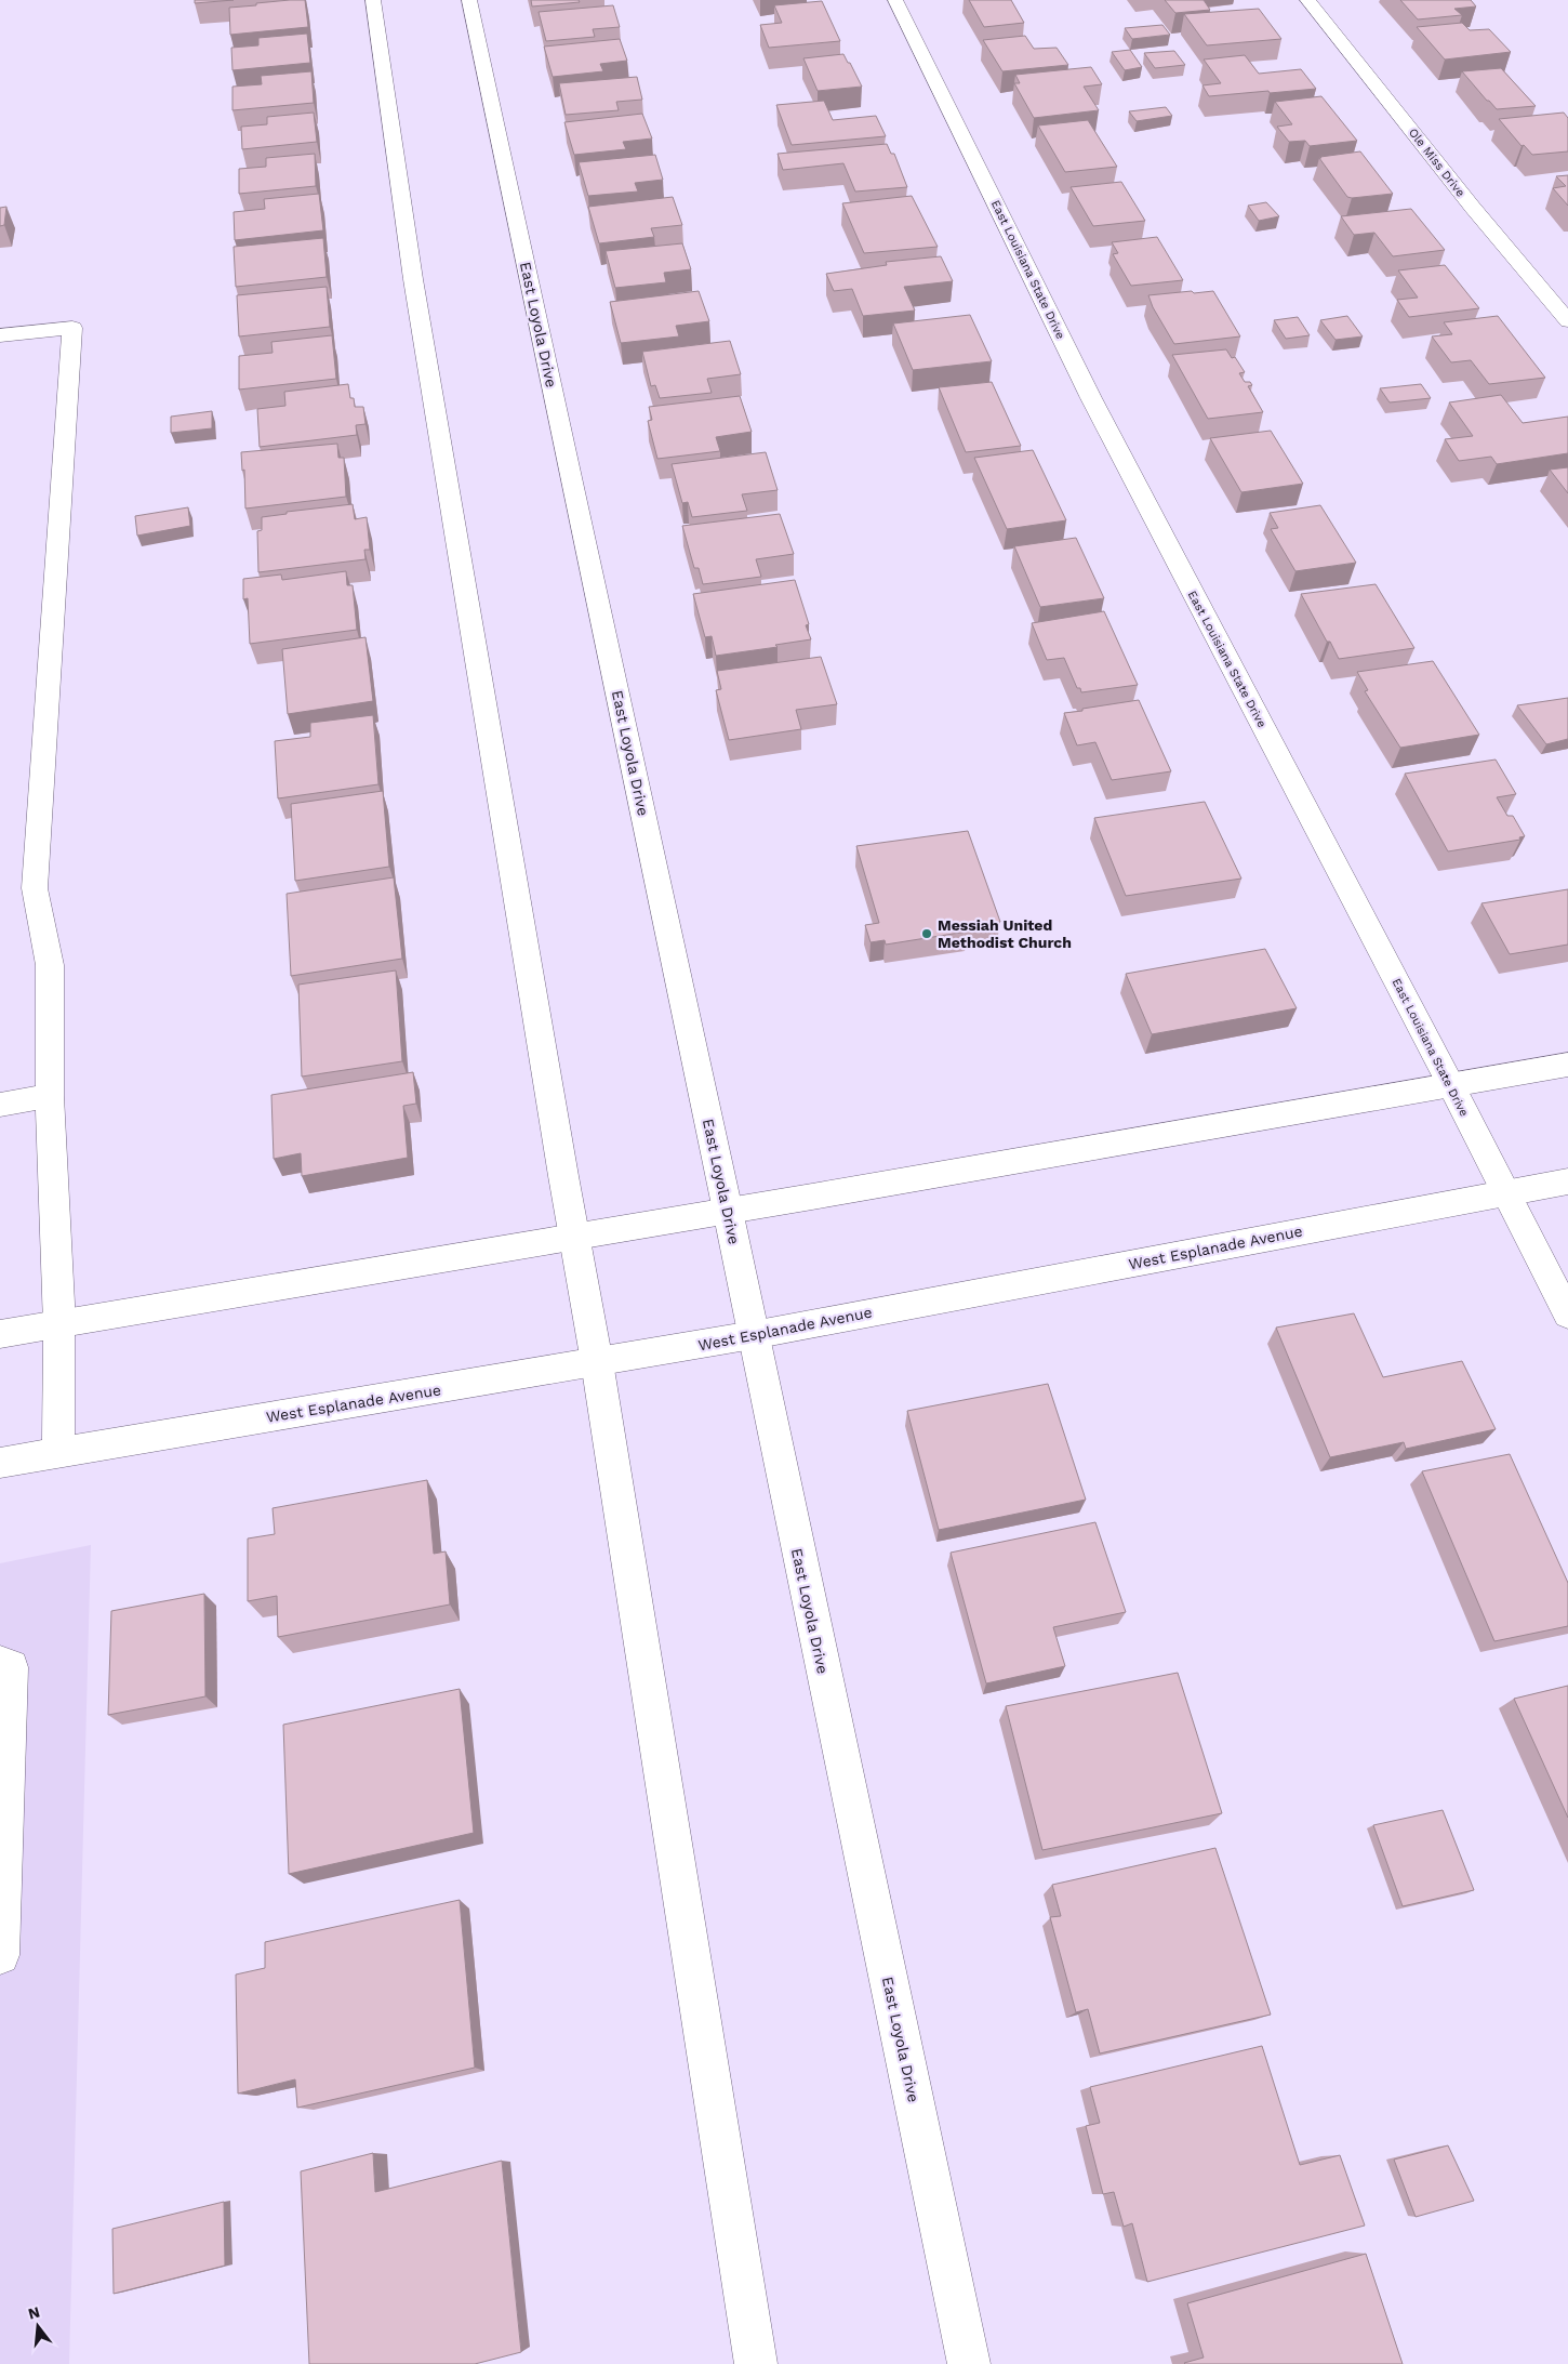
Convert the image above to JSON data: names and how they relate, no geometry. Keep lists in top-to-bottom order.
{
  "streets": {
    "street": [
      "Ole Miss Drive",
      "East Louisiana State Drive",
      "East Loyola Drive",
      "West Esplanade Avenue"
    ]
  },
  "crossings": [
    ["East Louisiana State Drive", "West Esplanade Avenue"],
    ["East Loyola Drive", "West Esplanade Avenue"]
  ],
  "places": ["Messiah United Methodist Church"],
  "north": "top"
}
